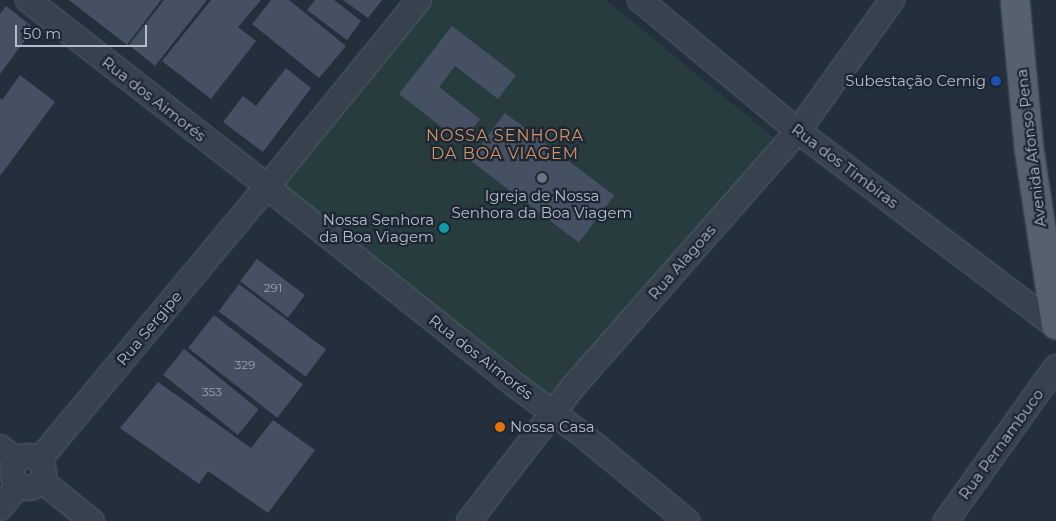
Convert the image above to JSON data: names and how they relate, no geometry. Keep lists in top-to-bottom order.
{
  "streets": {
    "main road": ["Avenida Afonso Pena"],
    "street": [
      "Rua dos Aimorés",
      "Rua dos Timbiras",
      "Rua Alagoas",
      "Rua Sergipe",
      "Rua Pernambuco"
    ]
  },
  "crossings": [
    ["Rua dos Aimorés", "Rua Alagoas"],
    ["Rua dos Aimorés", "Rua Sergipe"],
    ["Avenida Afonso Pena", "Rua dos Timbiras"],
    ["Rua dos Timbiras", "Rua Alagoas"]
  ],
  "districts": ["NOSSA SENHORA DA BOA VIAGEM"],
  "places": [
    "Subestação Cemig",
    "Igreja de Nossa Senhora da Boa Viagem",
    "Nossa Senhora da Boa Viagem",
    "Nossa Casa"
  ],
  "house_numbers": ["291", "329", "353"],
  "scale_bar": "50 m"
}
